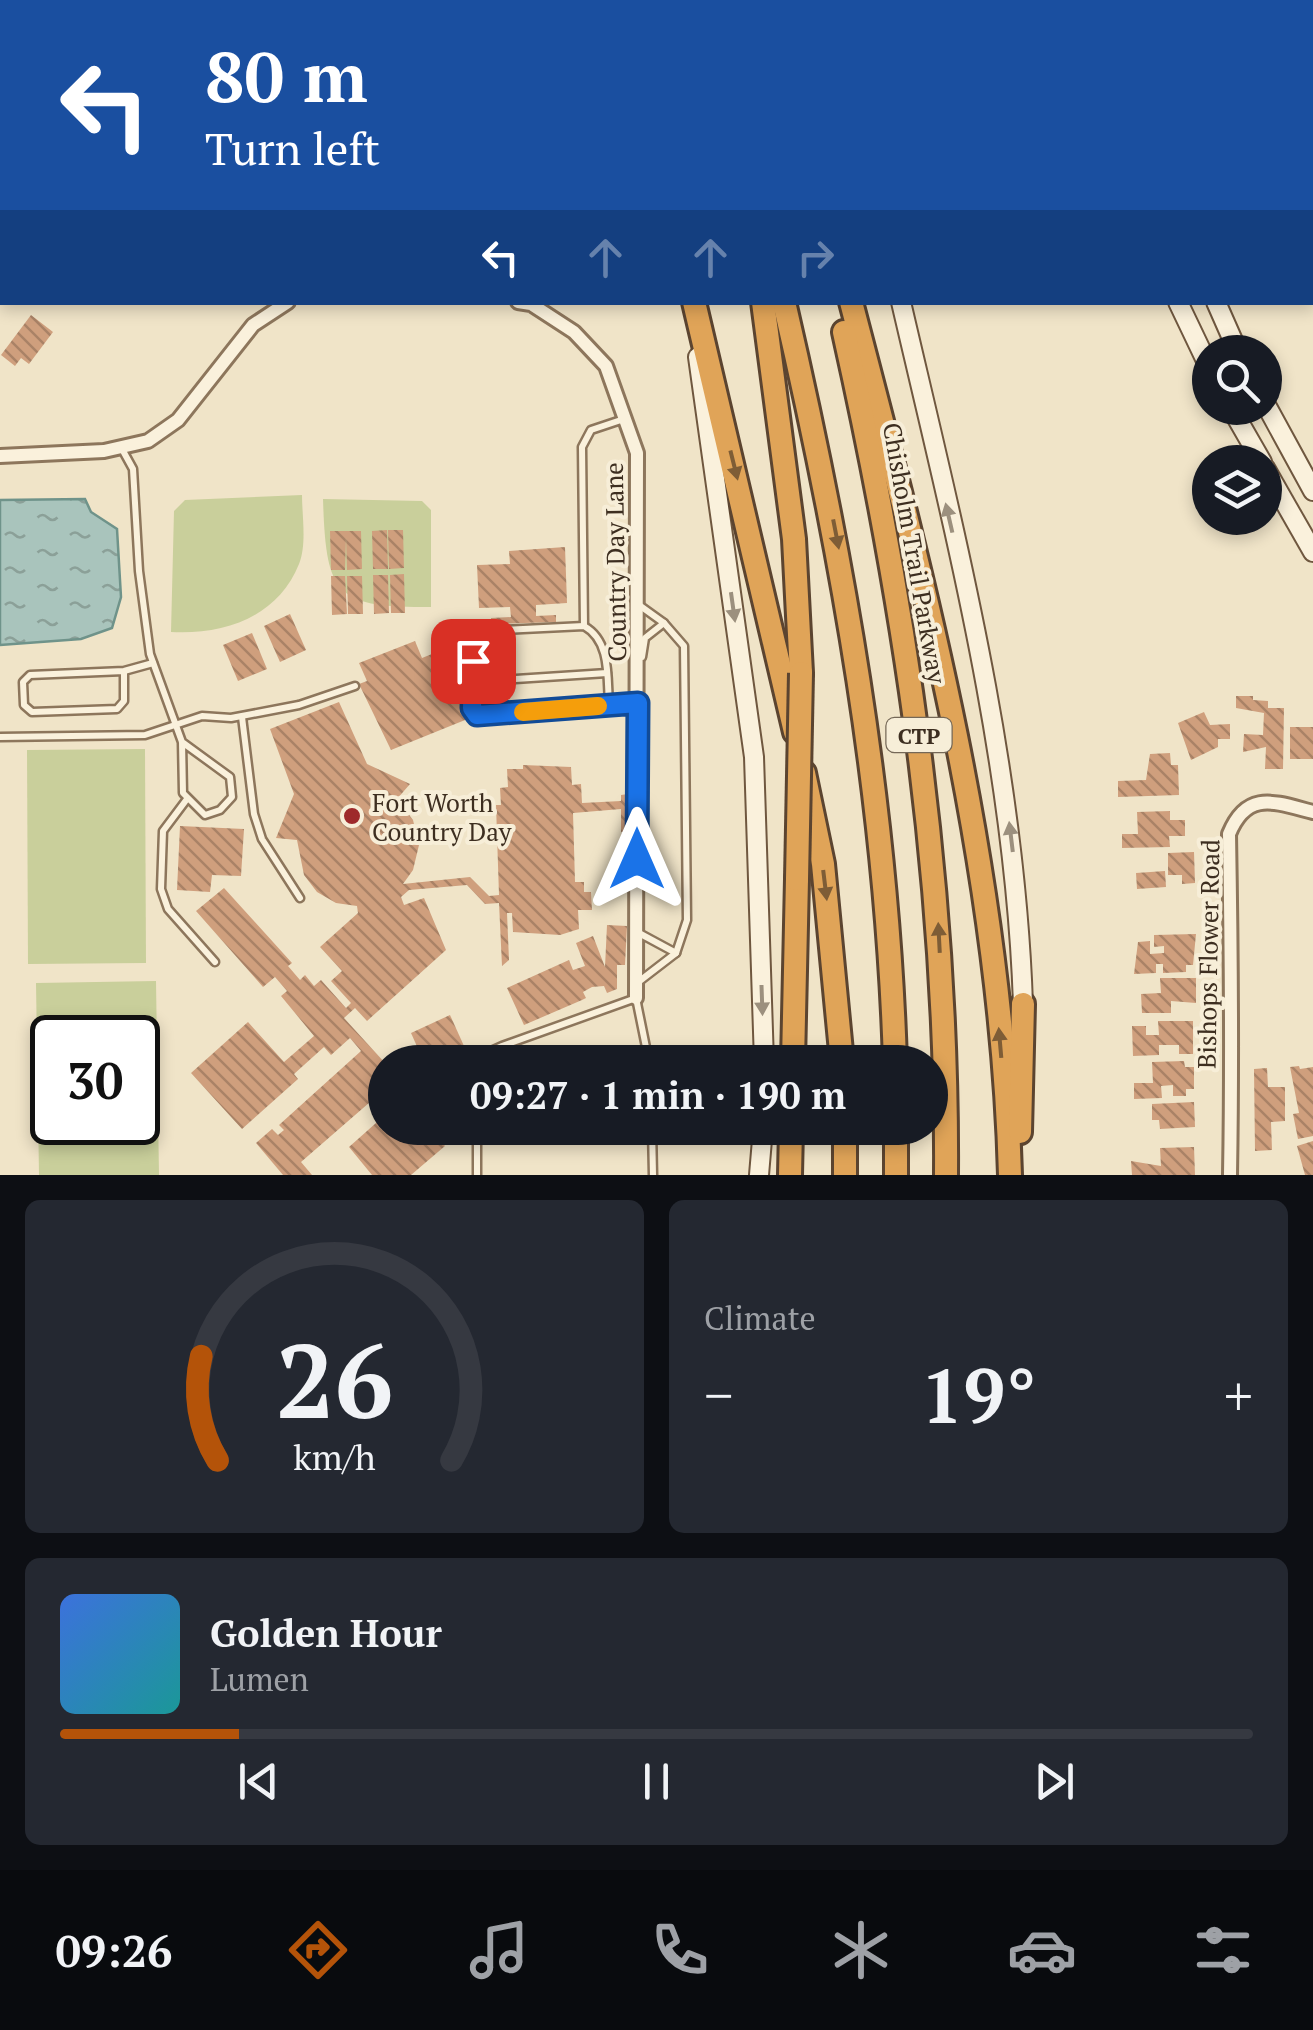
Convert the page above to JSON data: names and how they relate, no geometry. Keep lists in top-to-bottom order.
{
  "streets": {
    "highway": ["Chisholm Trail Parkway", "CTP"],
    "street": ["Country Day Lane", "Bishops Flower Road"]
  },
  "places": ["Fort Worth Country Day"],
  "page": {
    "turn": ["80 m", "Turn left"],
    "limit": "30",
    "trip": "09:27 · 1 min · 190 m",
    "tile": "Climate",
    "heat": ["−", "19°", "+"],
    "song": ["Golden Hour", "Lumen"],
    "tabs": "09:26",
    "gauge": ["26", "km/h"]
  }
}
